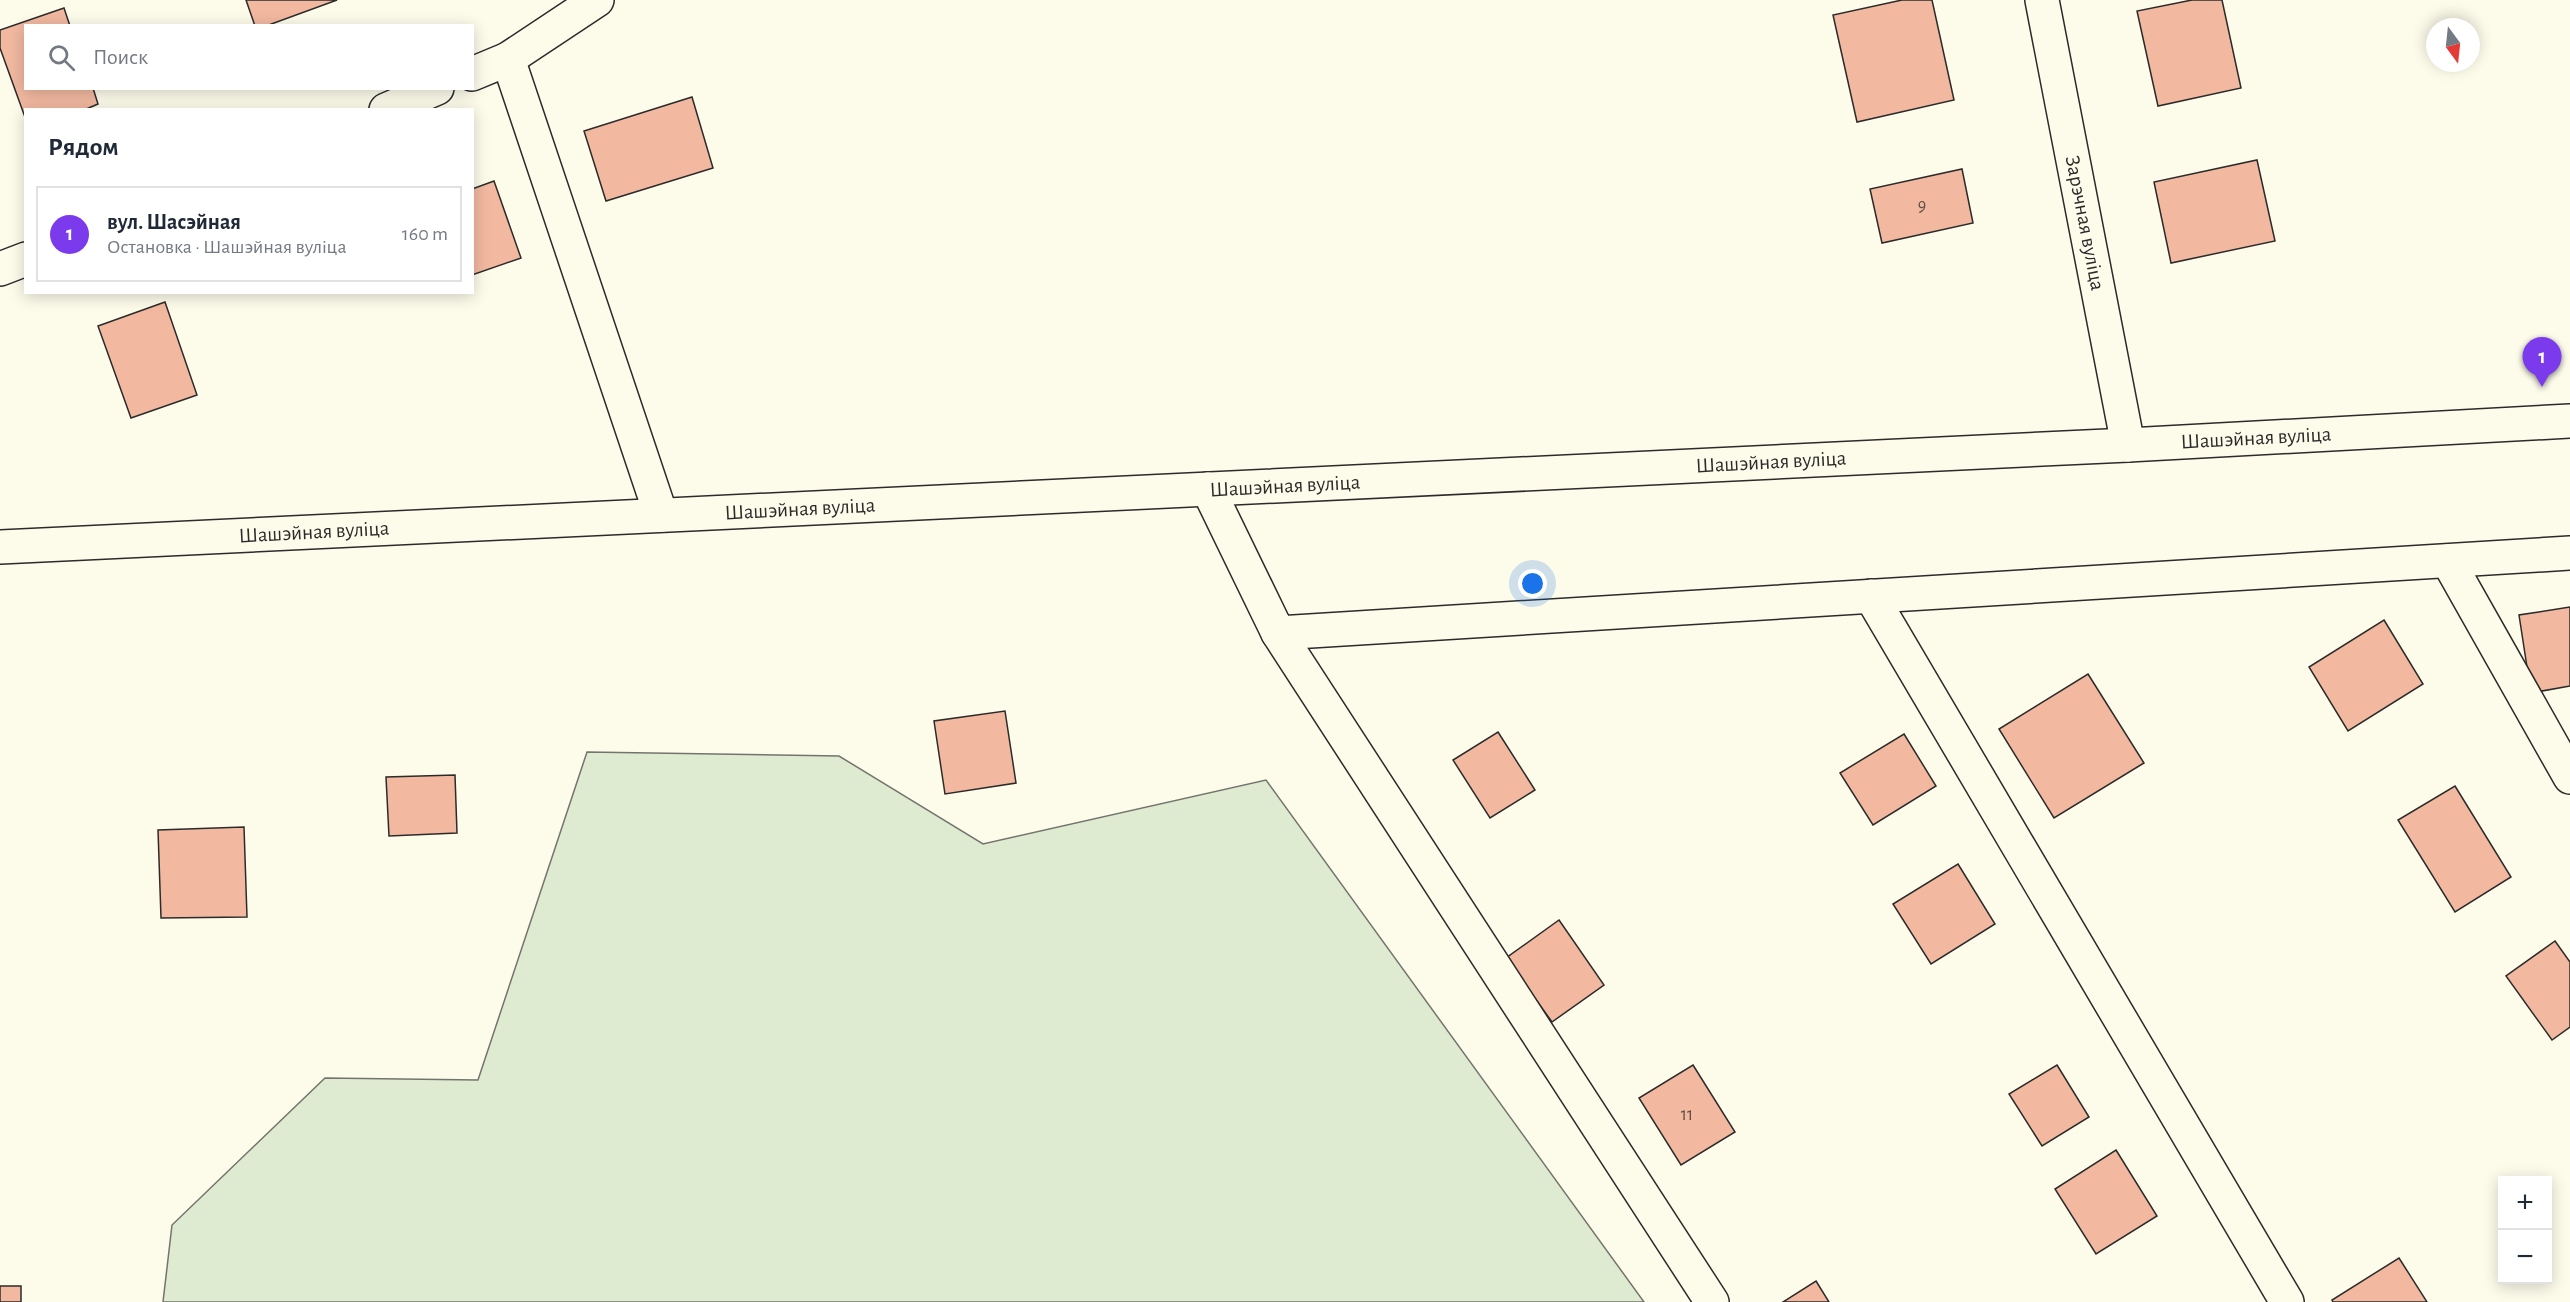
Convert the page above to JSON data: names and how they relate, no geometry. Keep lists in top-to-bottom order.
{
  "streets": {
    "main road": ["Зарэчная вуліца", "Шашэйная вуліца"]
  },
  "crossings": [
    ["Зарэчная вуліца", "Шашэйная вуліца"]
  ],
  "house_numbers": ["9", "11"],
  "north": "bottom",
  "page": {
    "search": "Поиск",
    "heading": "Рядом",
    "list": [
      {
        "mark": "1",
        "name": "вул. Шасэйная",
        "note": "Остановка · Шашэйная вуліца",
        "value": "160 m"
      }
    ],
    "pins": "1",
    "map_buttons": ["+", "−"]
  }
}
